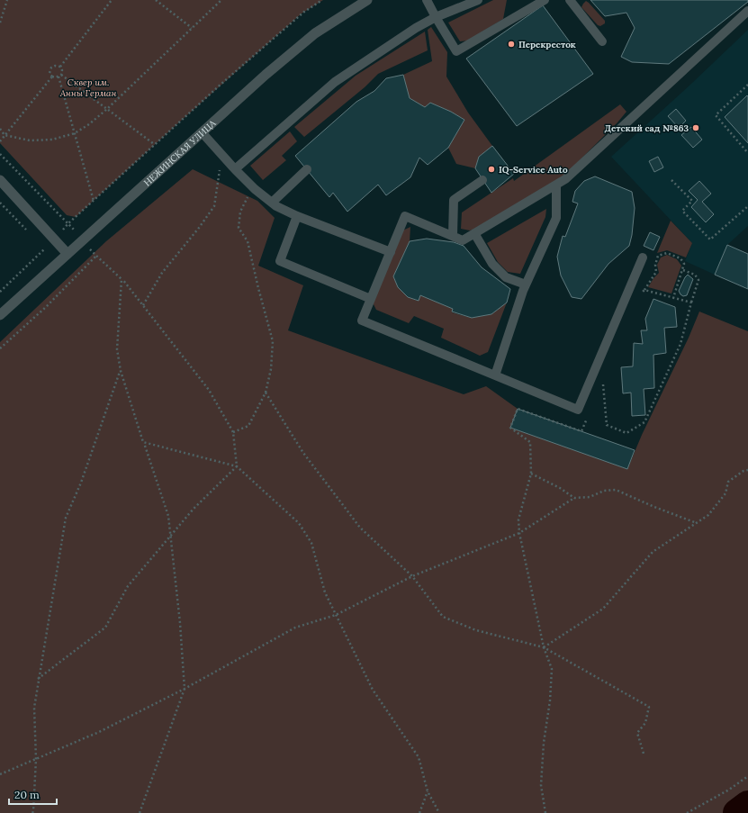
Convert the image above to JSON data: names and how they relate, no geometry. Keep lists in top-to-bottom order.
{
  "streets": {
    "street": ["НЕЖИНСКАЯ УЛИЦА"]
  },
  "parks": ["Сквер им. Анны Герман"],
  "places": ["Перекресток", "Детский сад №863", "IQ-Service Auto"],
  "scale_bar": "20 m"
}
